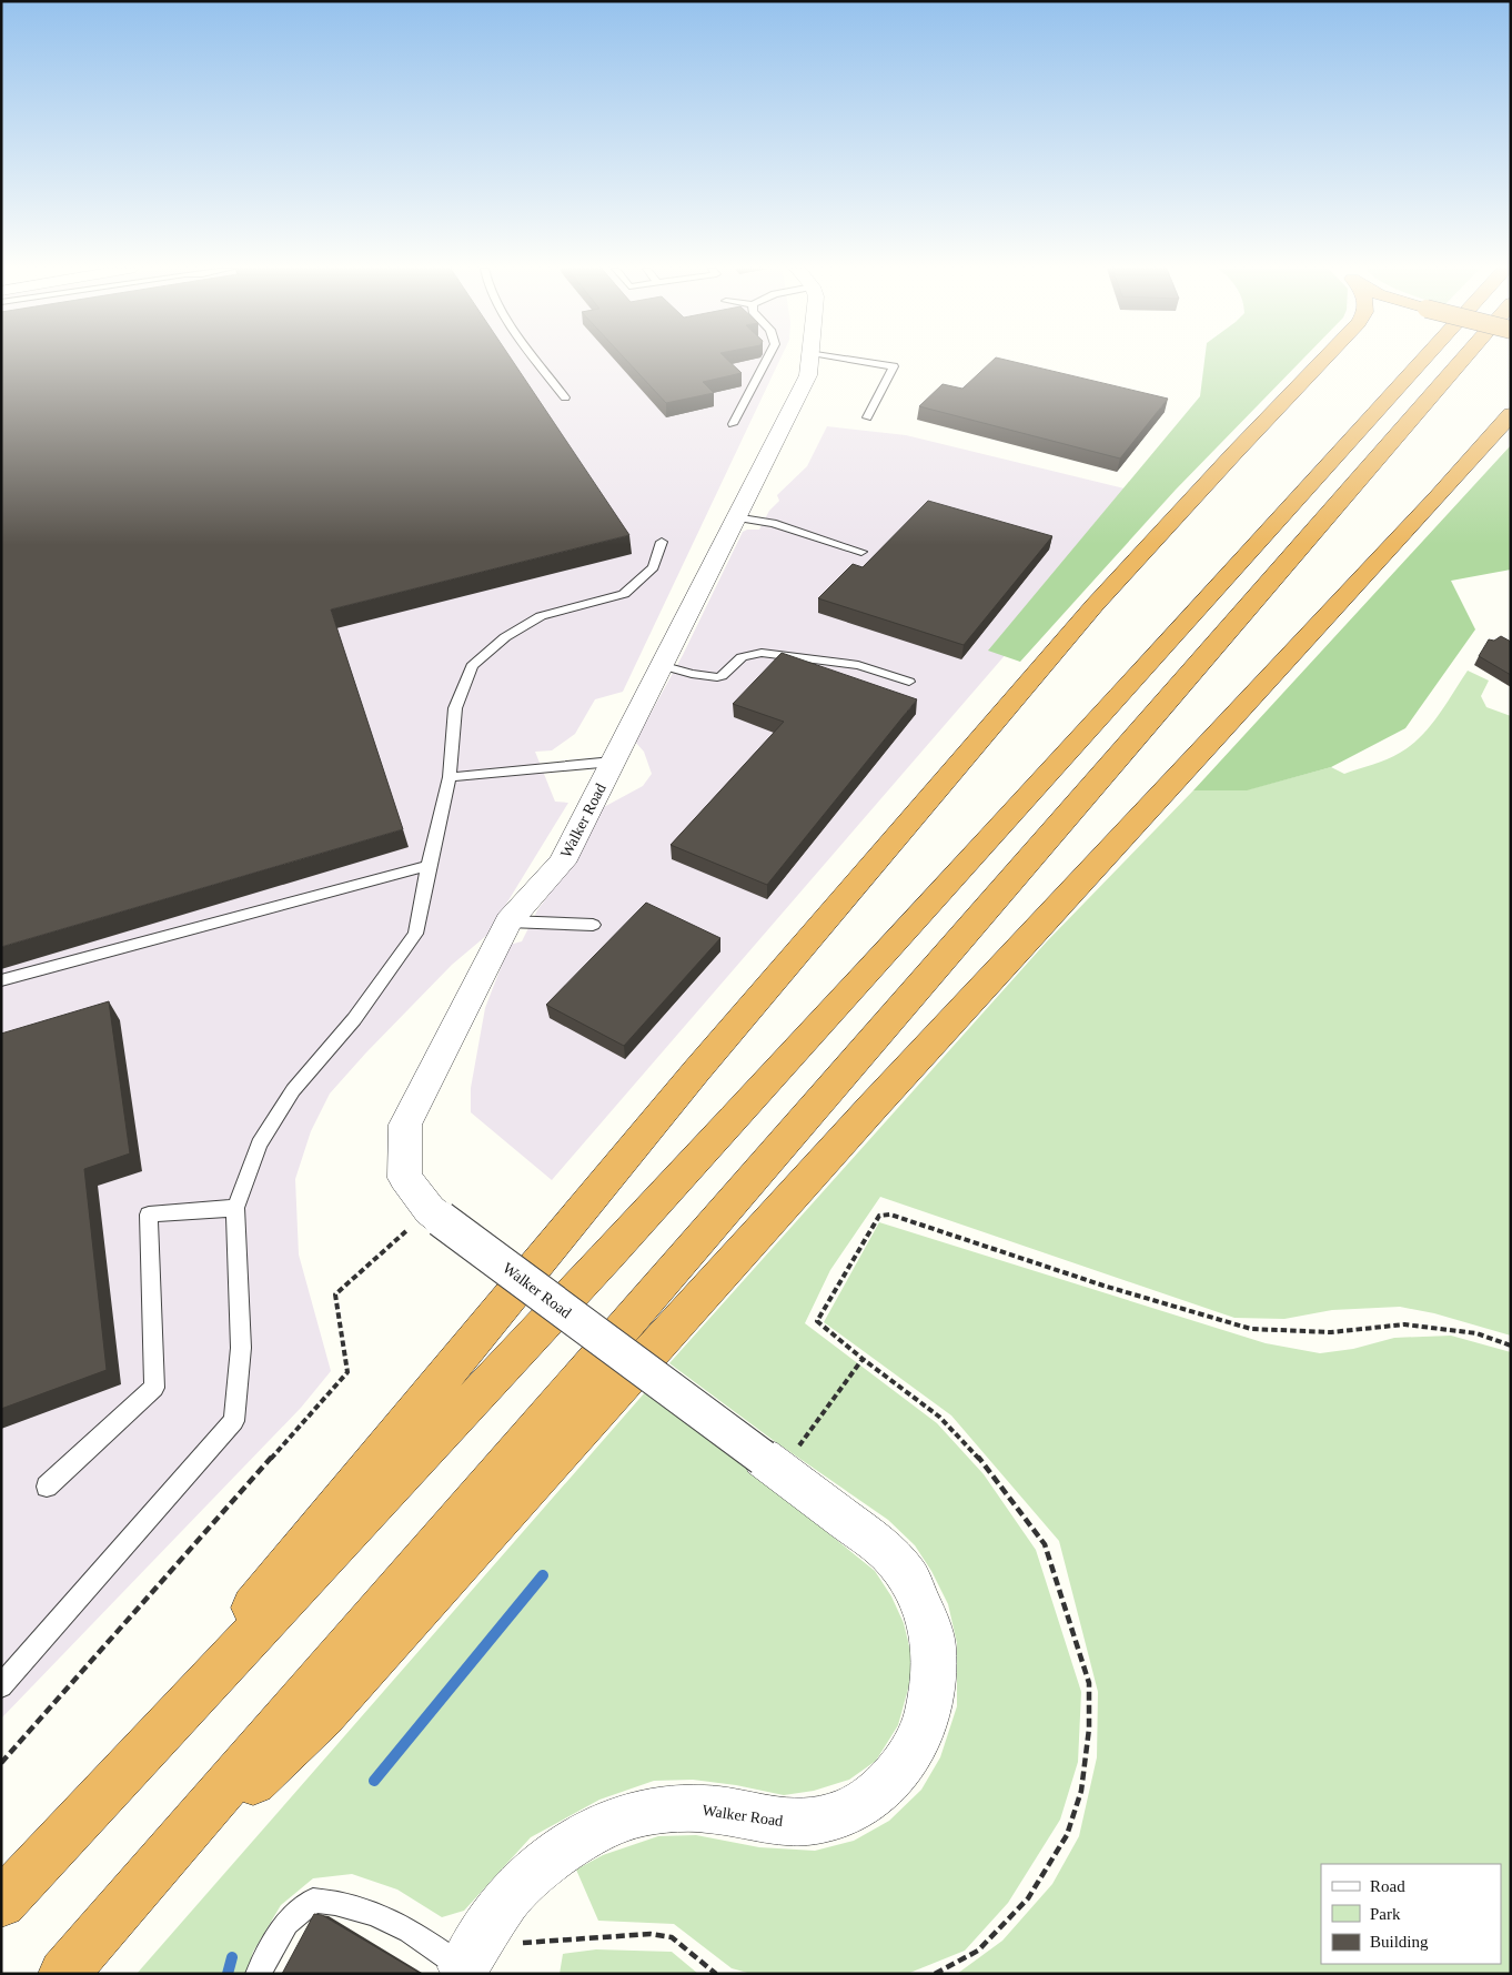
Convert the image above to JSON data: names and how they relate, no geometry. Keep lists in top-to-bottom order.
{
  "streets": {
    "street": ["Walker Road"]
  },
  "legend": ["Road", "Park", "Building"]
}
